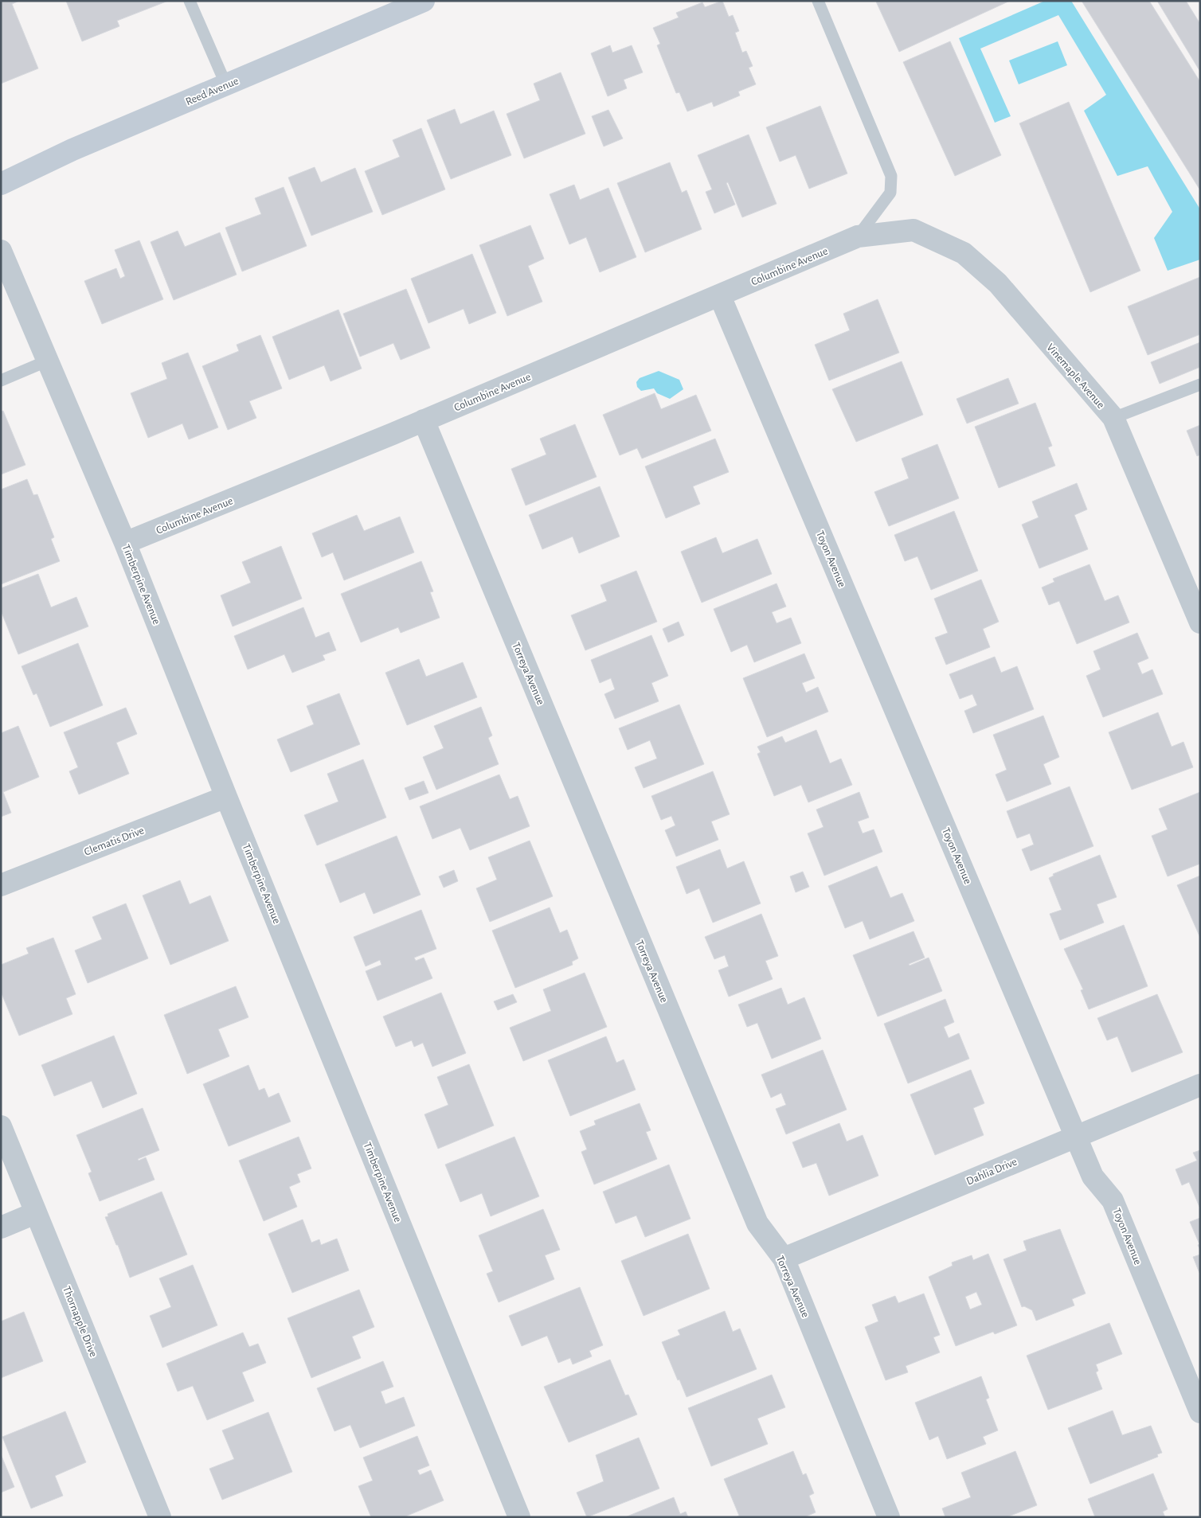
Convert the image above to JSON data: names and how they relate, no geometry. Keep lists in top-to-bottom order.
{
  "streets": {
    "main road": ["Reed Avenue"],
    "street": [
      "Columbine Avenue",
      "Vinemaple Avenue",
      "Toyon Avenue",
      "Timberpine Avenue",
      "Torreya Avenue",
      "Clematis Drive",
      "Dahlia Drive",
      "Thornapple Drive"
    ]
  },
  "crossings": [
    ["Columbine Avenue", "Vinemaple Avenue"],
    ["Columbine Avenue", "Toyon Avenue"],
    ["Columbine Avenue", "Timberpine Avenue"],
    ["Columbine Avenue", "Torreya Avenue"],
    ["Toyon Avenue", "Dahlia Drive"],
    ["Timberpine Avenue", "Clematis Drive"],
    ["Torreya Avenue", "Dahlia Drive"]
  ]
}
